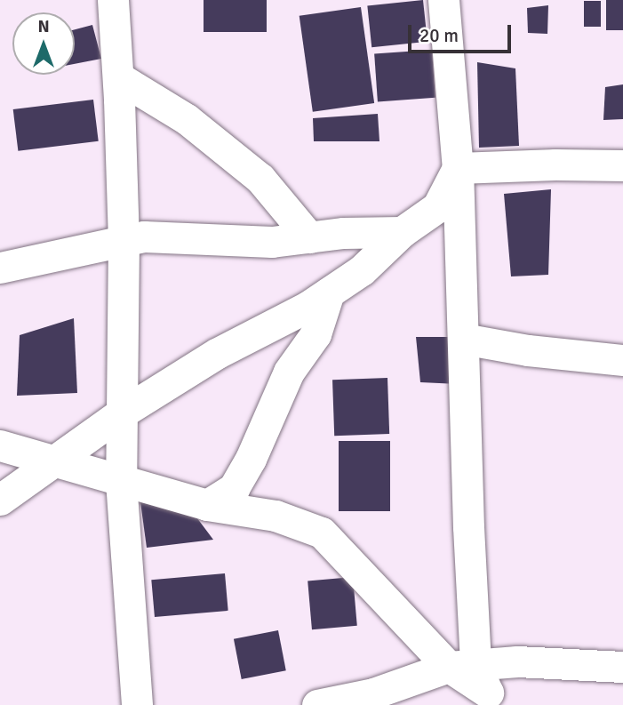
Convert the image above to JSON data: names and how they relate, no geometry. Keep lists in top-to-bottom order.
{
  "scale_bar": "20 m",
  "north": "top"
}
